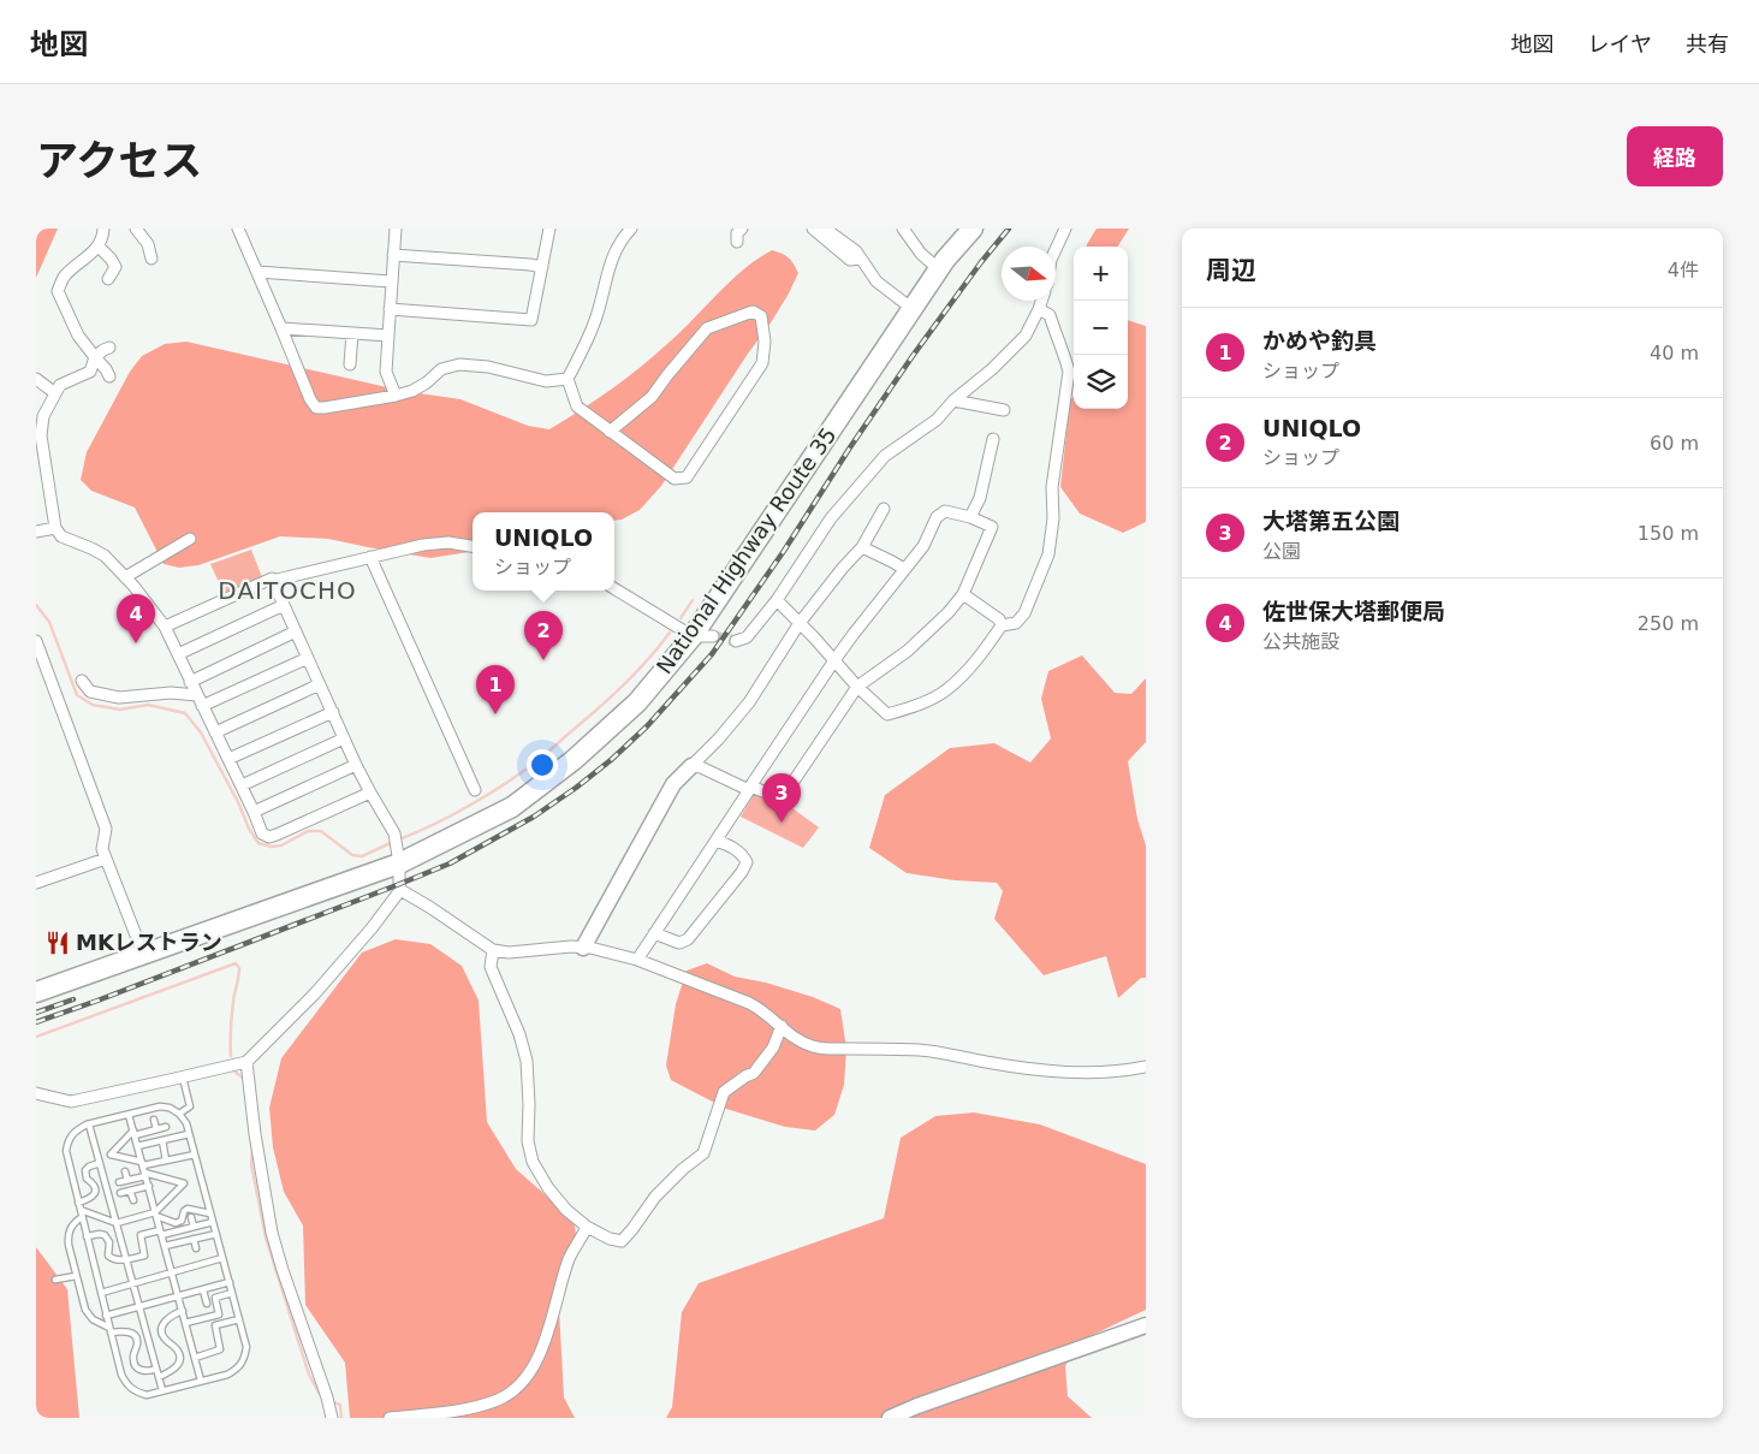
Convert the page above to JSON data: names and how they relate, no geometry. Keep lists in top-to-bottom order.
{
  "streets": {
    "highway": ["National Highway Route 35"]
  },
  "districts": ["DAITOCHO"],
  "places": {
    "restaurant": ["MKレストラン"]
  },
  "north": "right",
  "page": {
    "header": "地図",
    "nav": ["地図", "レイヤ", "共有"],
    "title": "アクセス",
    "buttons": "経路",
    "heading": ["周辺", "4件"],
    "map_buttons": ["+", "−"],
    "list": [
      {
        "mark": "1",
        "name": "かめや釣具",
        "note": "ショップ",
        "value": "40 m"
      },
      {
        "mark": "2",
        "name": "UNIQLO",
        "note": "ショップ",
        "value": "60 m"
      },
      {
        "mark": "3",
        "name": "大塔第五公園",
        "note": "公園",
        "value": "150 m"
      },
      {
        "mark": "4",
        "name": "佐世保大塔郵便局",
        "note": "公共施設",
        "value": "250 m"
      }
    ],
    "popup": ["UNIQLO", "ショップ"],
    "pins": [
      "4",
      "2",
      "1",
      "3"
    ]
  }
}
